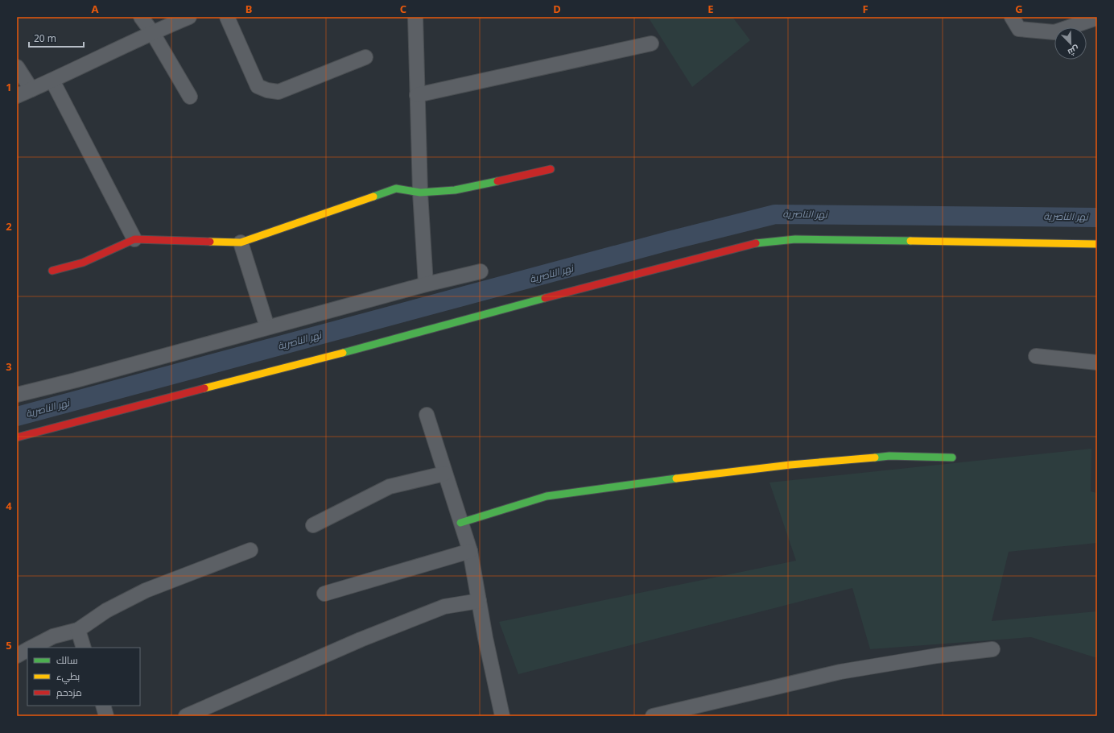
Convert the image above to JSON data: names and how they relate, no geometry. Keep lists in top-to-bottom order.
{
  "water": ["نهر الناصرية"],
  "legend": ["سالك", "بطيء", "مزدحم"],
  "scale_bar": "20 m",
  "north": "bottom right",
  "grid": {
    "columns": [
      "A",
      "B",
      "C",
      "D",
      "E",
      "F",
      "G"
    ],
    "rows": [
      "1",
      "2",
      "3",
      "4",
      "5"
    ]
  }
}
